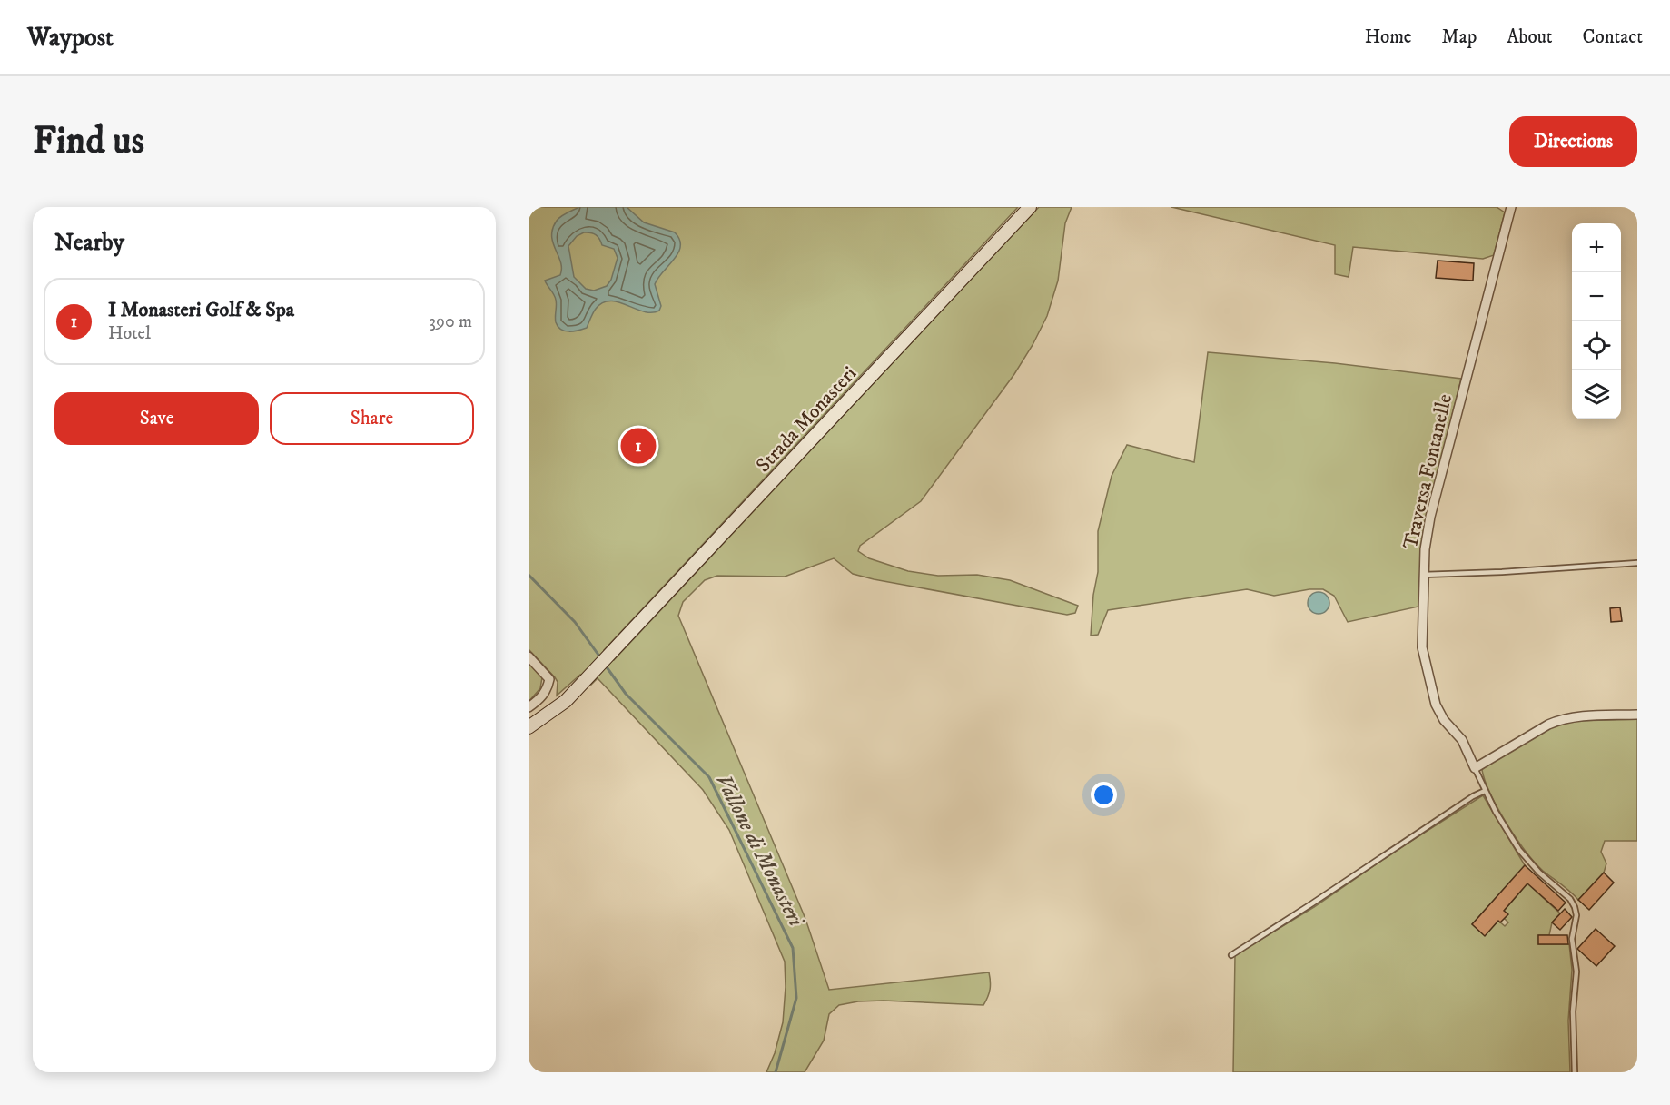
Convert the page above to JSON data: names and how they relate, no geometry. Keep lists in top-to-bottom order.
{
  "streets": {
    "main road": ["Strada Monasteri"],
    "street": ["Traversa Fontanelle"]
  },
  "water": ["Vallone di Monasteri"],
  "page": {
    "header": "Waypost",
    "nav": [
      "Home",
      "Map",
      "About",
      "Contact"
    ],
    "buttons": [
      "Directions",
      ["Save", "Share"]
    ],
    "title": "Find us",
    "heading": "Nearby",
    "map_buttons": ["+", "−"],
    "list": [
      {
        "mark": "1",
        "name": "I Monasteri Golf & Spa",
        "note": "Hotel",
        "value": "390 m"
      }
    ],
    "pins": "1"
  }
}
